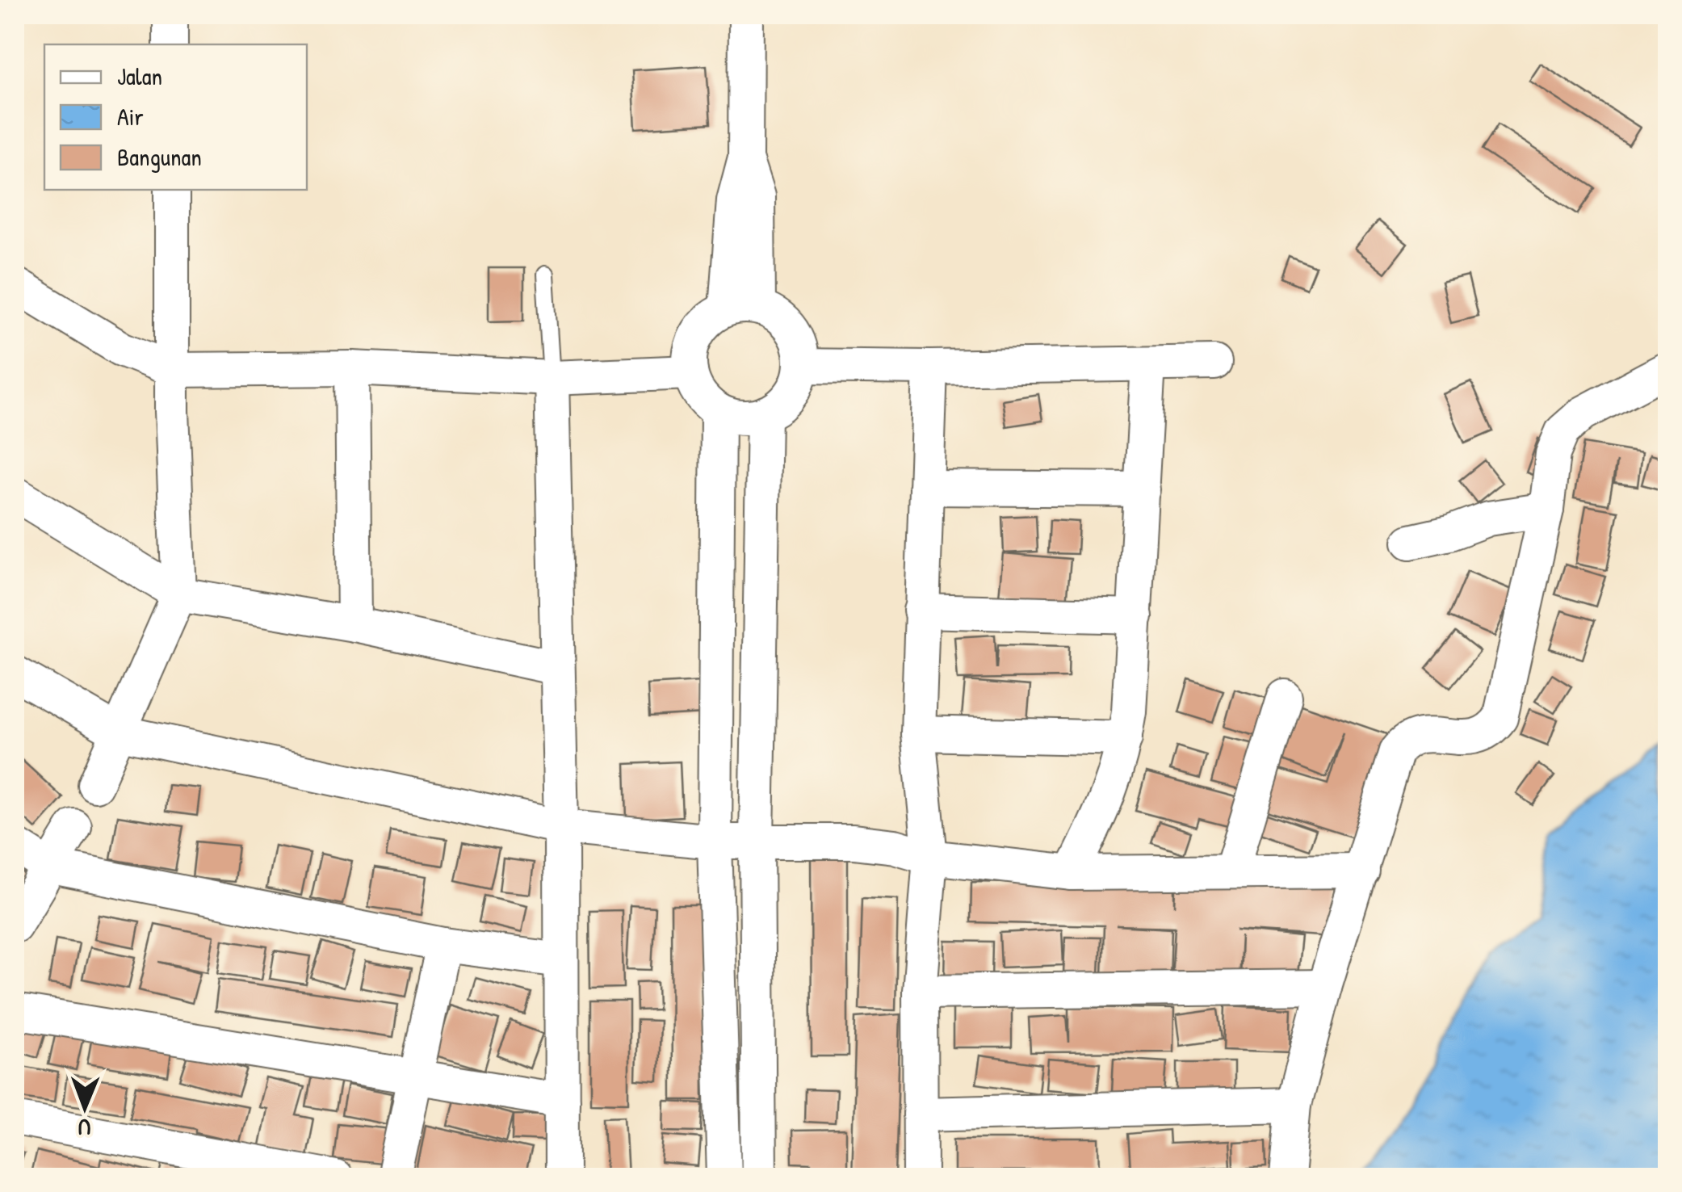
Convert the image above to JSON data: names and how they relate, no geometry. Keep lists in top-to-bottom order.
{
  "legend": ["Jalan", "Air", "Bangunan"],
  "north": "bottom"
}
